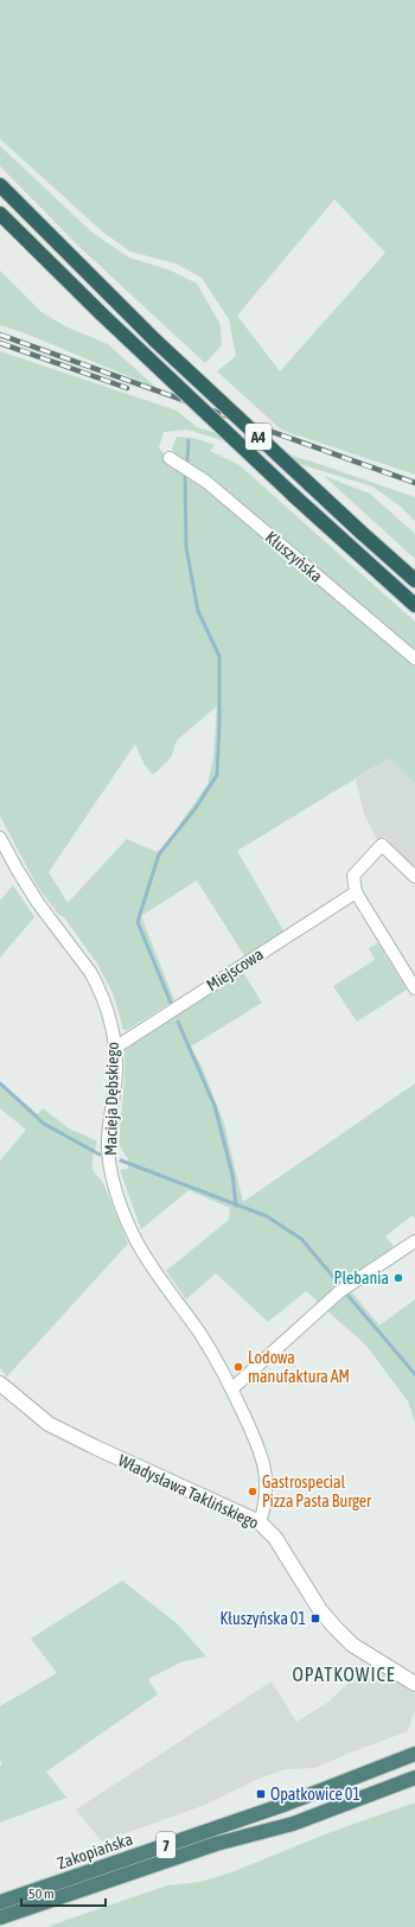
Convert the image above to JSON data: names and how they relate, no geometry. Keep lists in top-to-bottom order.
{
  "streets": {
    "highway": ["A4", "7", "Zakopiańska"],
    "street": [
      "Kłuszyńska",
      "Miejscowa",
      "Macieja Dębskiego",
      "Władysława Taklińskiego"
    ]
  },
  "crossings": [
    ["Miejscowa", "Macieja Dębskiego"],
    ["Macieja Dębskiego", "Władysława Taklińskiego"]
  ],
  "districts": ["OPATKOWICE"],
  "places": {
    "other": ["Plebania", "Lodowa manufaktura AM", "Gastrospecial Pizza Pasta Burger"],
    "transit": ["Kłuszyńska 01", "Opatkowice 01"]
  },
  "scale_bar": "50 m"
}
